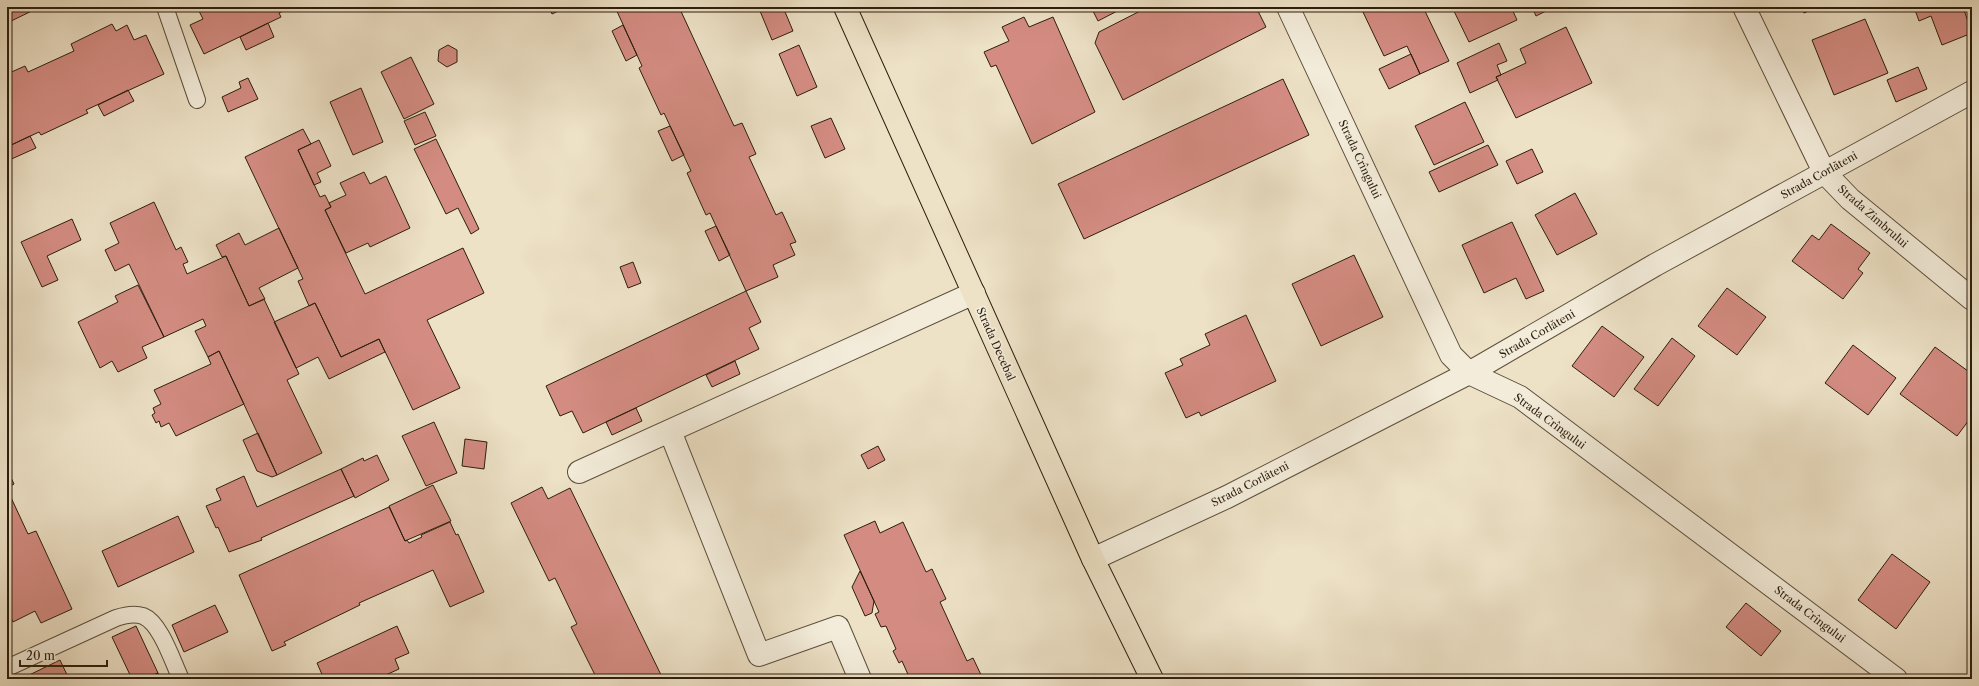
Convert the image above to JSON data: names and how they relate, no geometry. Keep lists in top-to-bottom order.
{
  "streets": {
    "main road": ["Strada Decebal"],
    "street": ["Strada Crîngului", "Strada Corlăteni", "Strada Zimbrului"]
  },
  "crossings": [
    ["Strada Crîngului", "Strada Corlăteni"],
    ["Strada Corlăteni", "Strada Zimbrului"],
    ["Strada Corlăteni", "Strada Decebal"]
  ],
  "scale_bar": "20 m"
}
